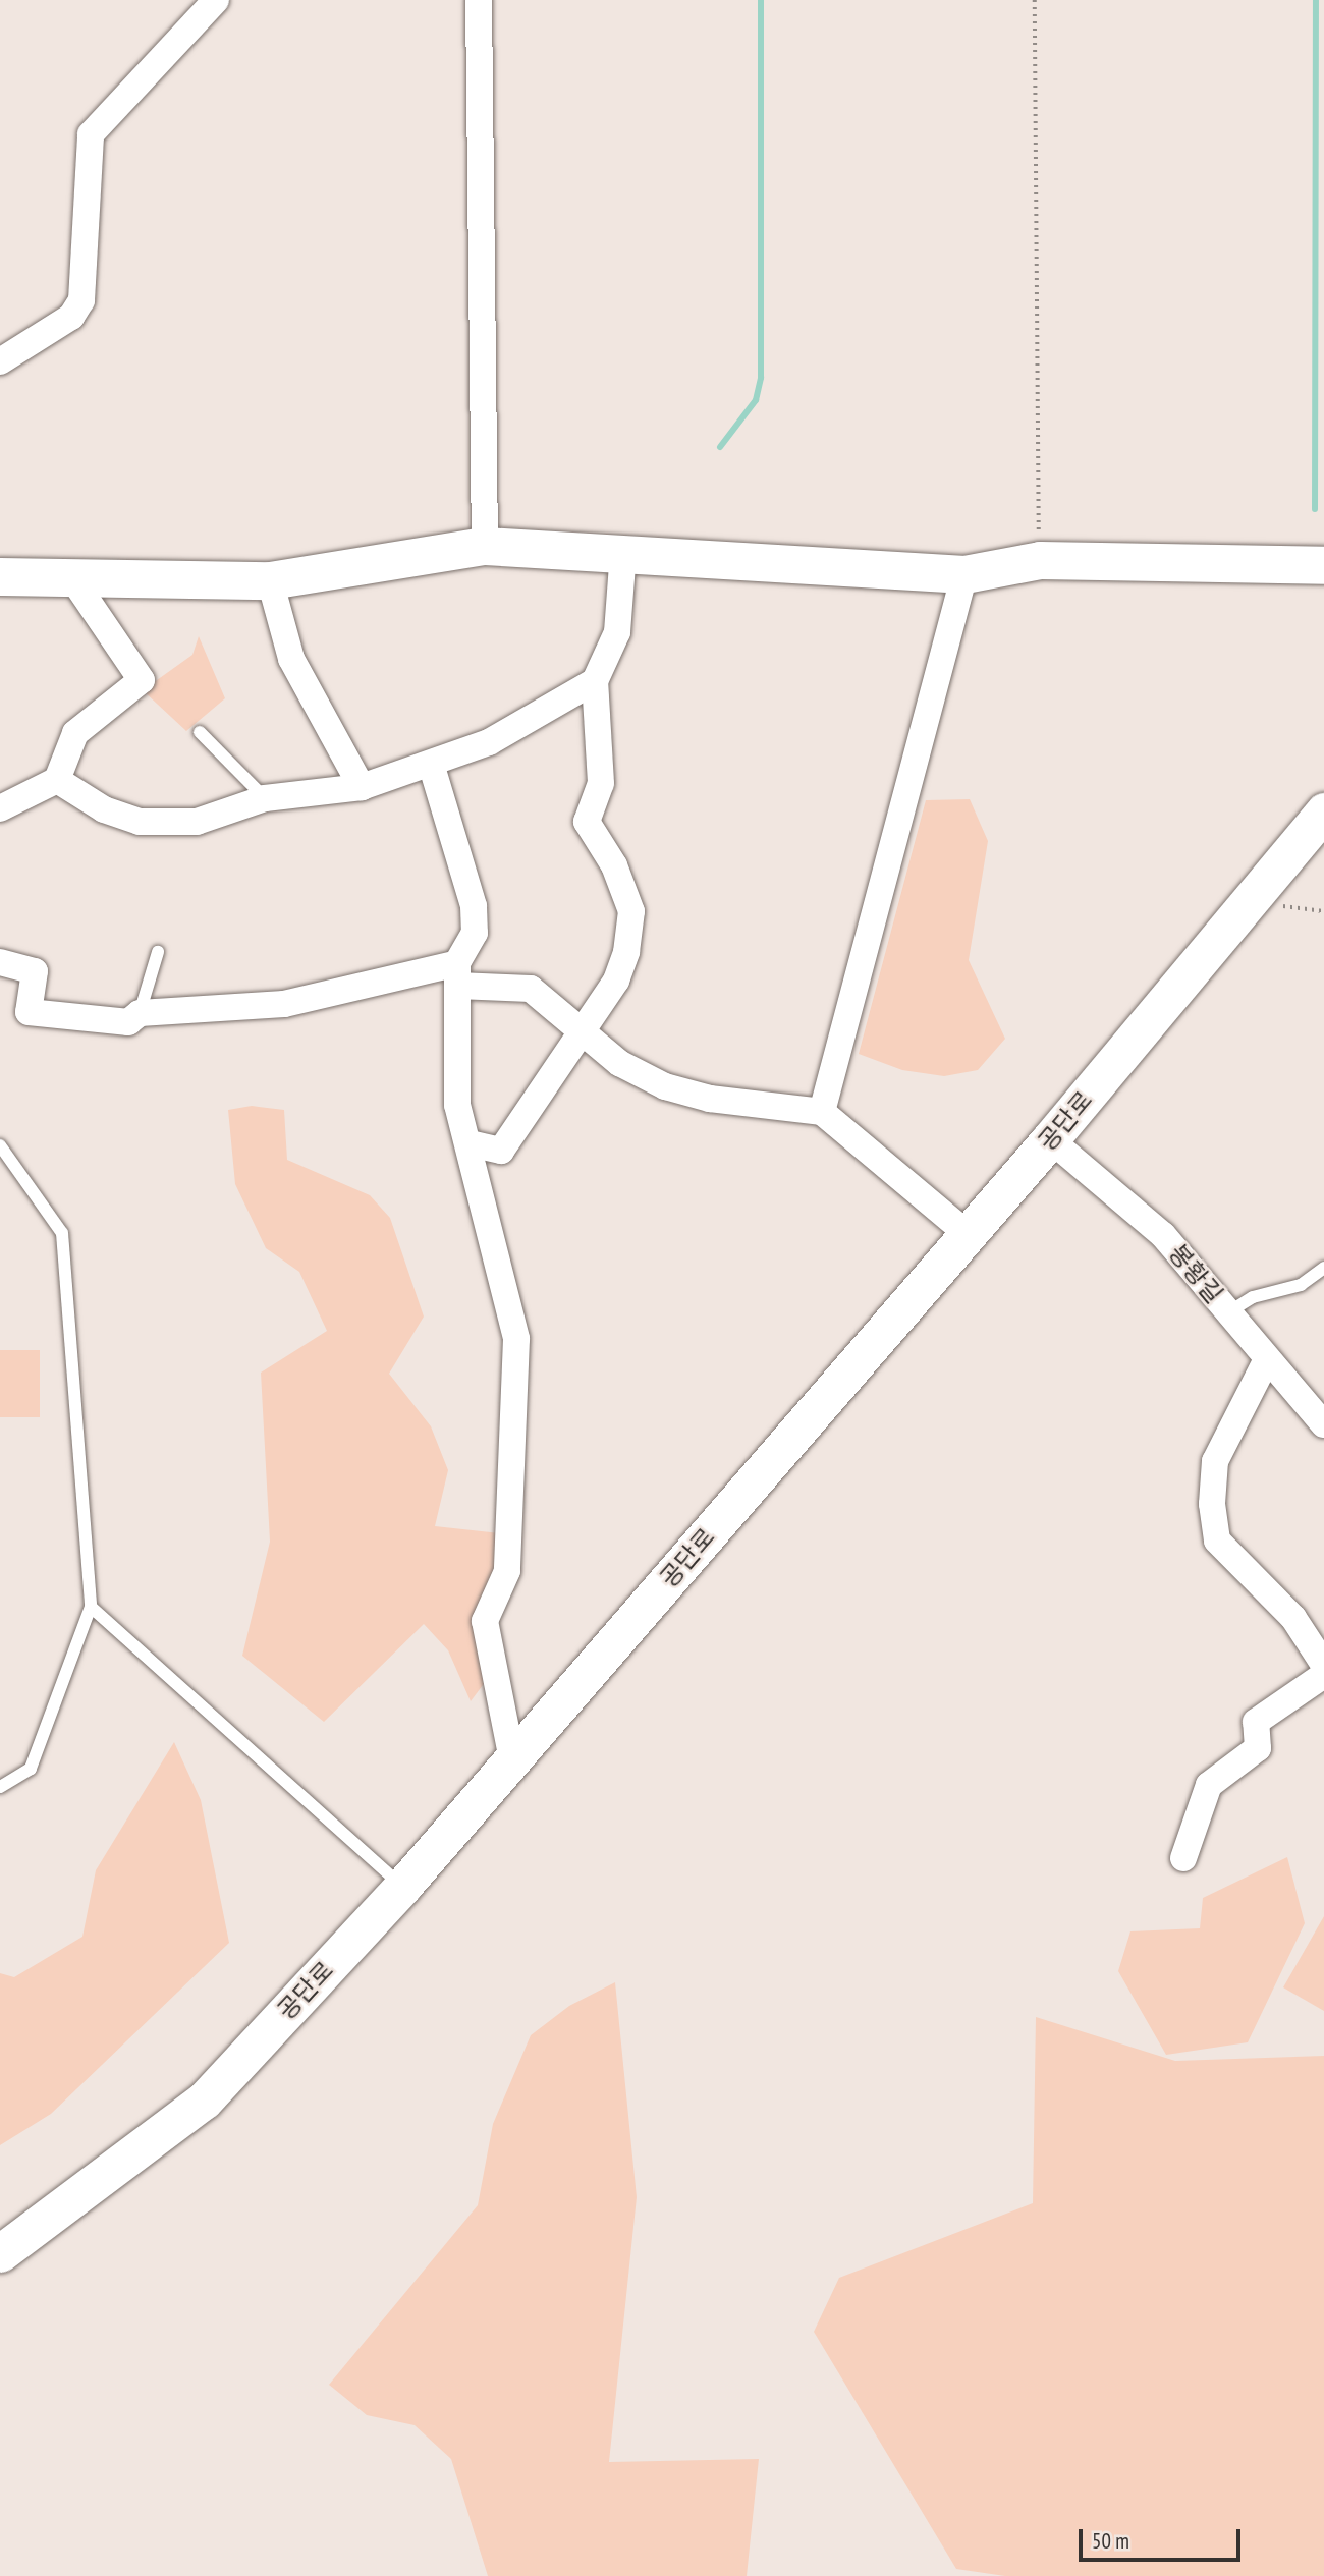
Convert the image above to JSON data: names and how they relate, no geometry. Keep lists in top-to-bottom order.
{
  "streets": {
    "street": ["공단로", "봉황길"]
  },
  "crossings": [
    ["공단로", "봉황길"]
  ],
  "scale_bar": "50 m"
}
